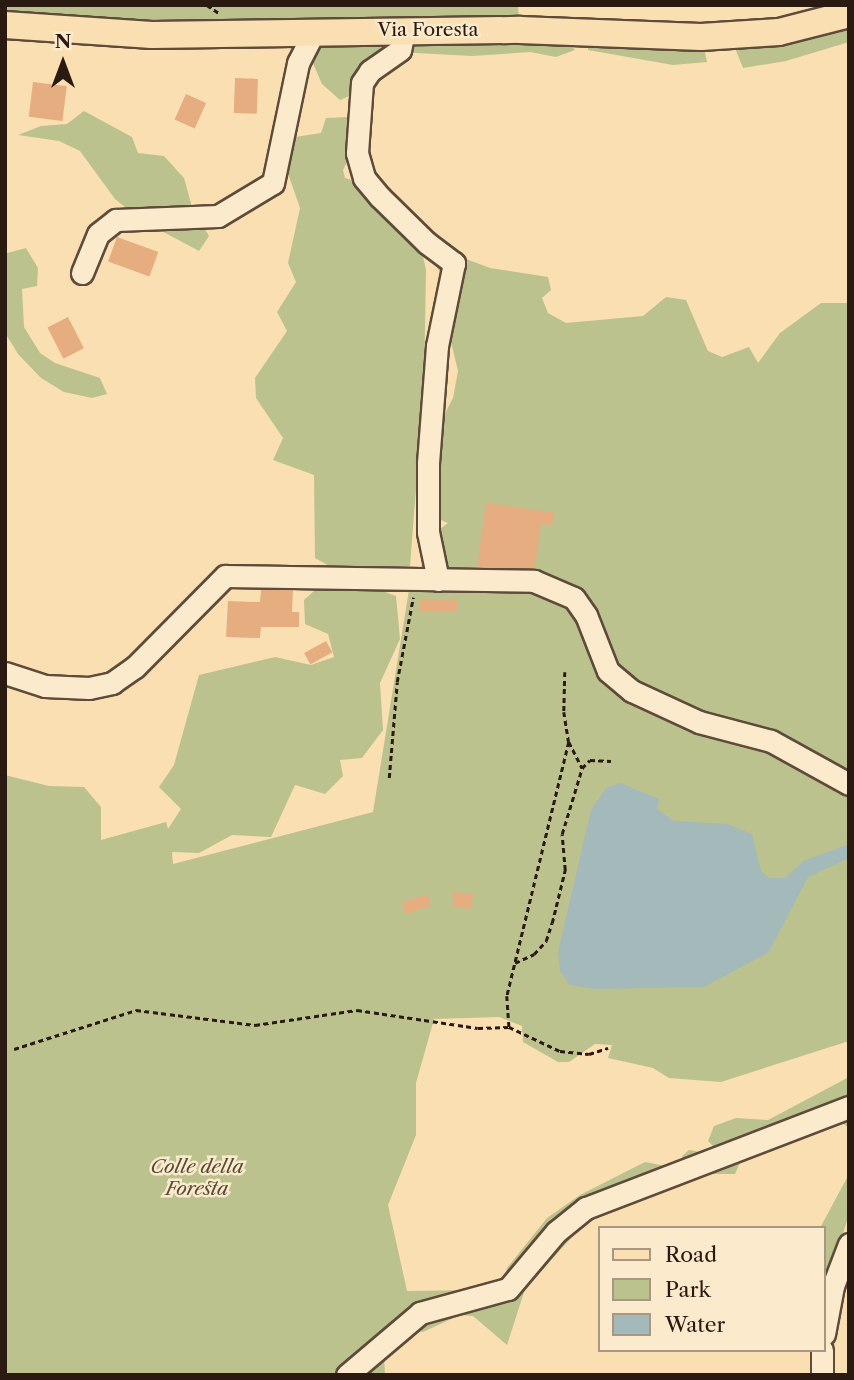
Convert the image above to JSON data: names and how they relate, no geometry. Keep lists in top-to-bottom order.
{
  "streets": {
    "main road": ["Via Foresta"]
  },
  "parks": ["Colle della Foresta"],
  "legend": ["Road", "Park", "Water"],
  "north": "top"
}
